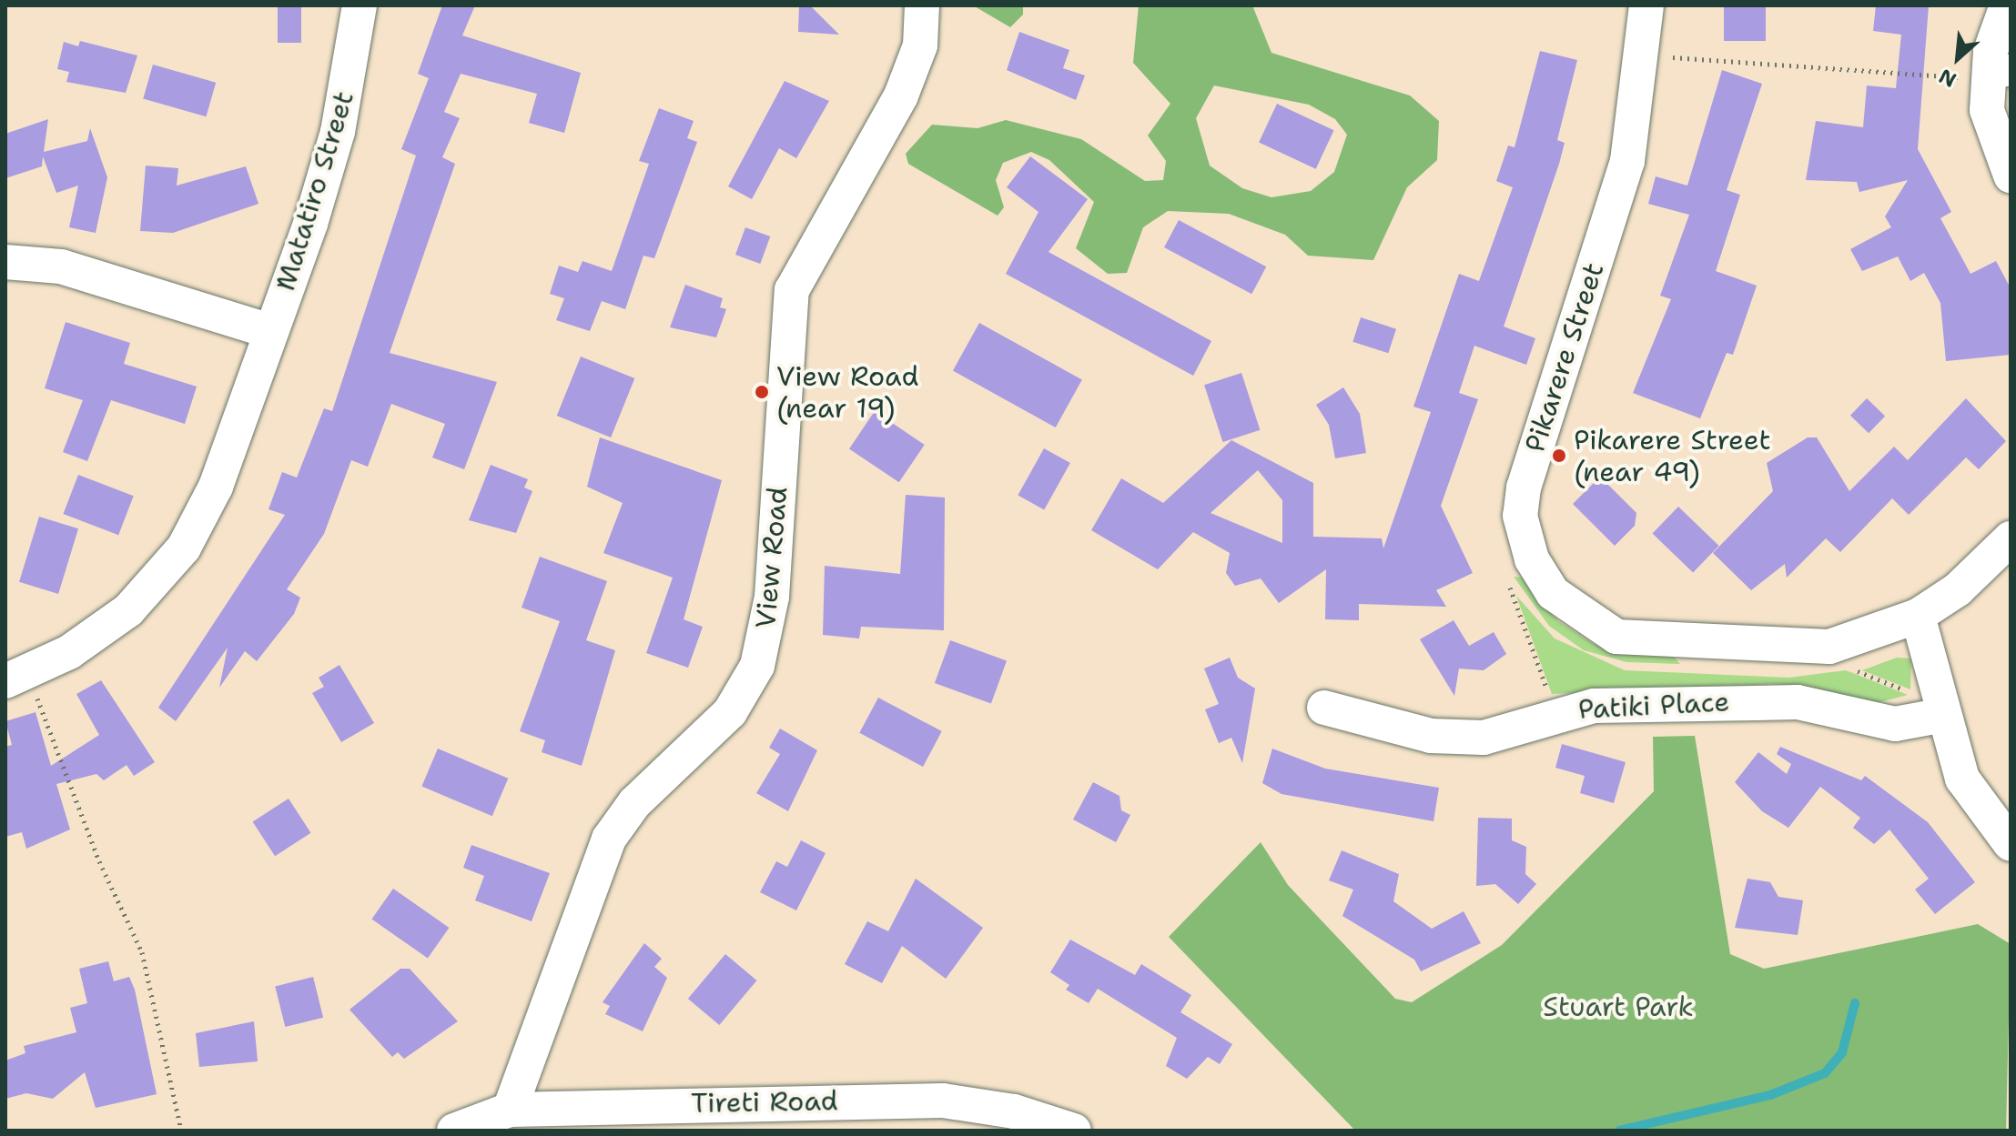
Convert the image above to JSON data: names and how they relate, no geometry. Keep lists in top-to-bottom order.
{
  "streets": {
    "street": [
      "Matatiro Street",
      "Pikarere Street",
      "View Road",
      "Patiki Place",
      "Tireti Road"
    ]
  },
  "crossings": [
    ["View Road", "Tireti Road"]
  ],
  "parks": ["Stuart Park"],
  "places": ["View Road (near 19)", "Pikarere Street (near 49)"],
  "north": "bottom left"
}
